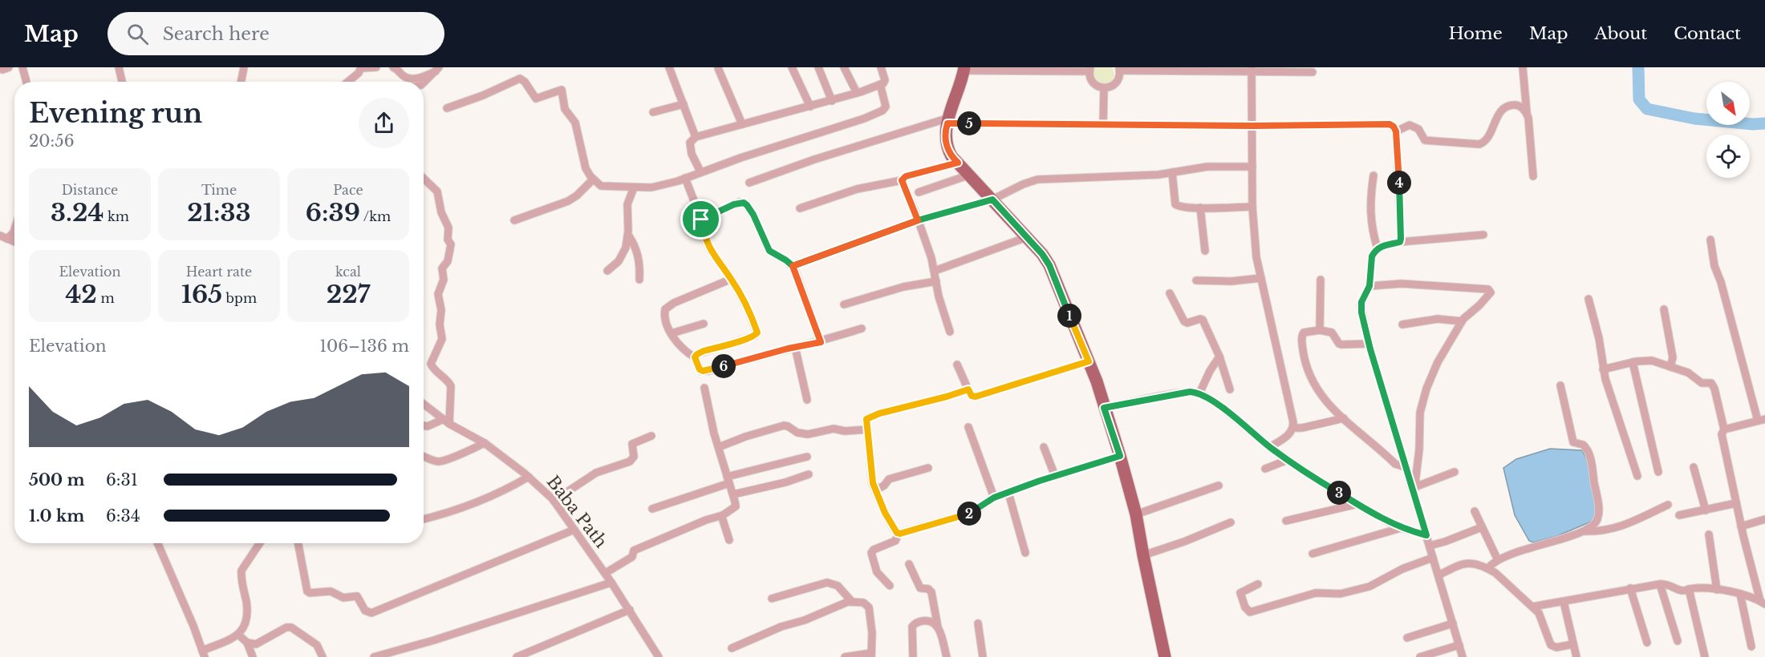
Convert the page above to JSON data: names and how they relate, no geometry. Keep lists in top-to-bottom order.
{
  "streets": {
    "street": ["Baba Path"]
  },
  "north": "bottom right",
  "page": {
    "header": "Map",
    "search": "Search here",
    "nav": [
      "Home",
      "Map",
      "About",
      "Contact"
    ],
    "heading": ["Evening run", "20:56"],
    "pins": [
      "5",
      "4",
      "1",
      "6",
      "3",
      "2"
    ],
    "stats": [
      ["Distance", "3.24 km"],
      ["Time", "21:33"],
      ["Pace", "6:39 /km"],
      ["Elevation", "42 m"],
      ["Heart rate", "165 bpm"],
      ["kcal", "227"]
    ],
    "chart": ["Elevation", "106–136 m"],
    "list": [
      {
        "name": "500 m",
        "note": "6:31"
      },
      {
        "name": "1.0 km",
        "note": "6:34"
      }
    ]
  }
}
